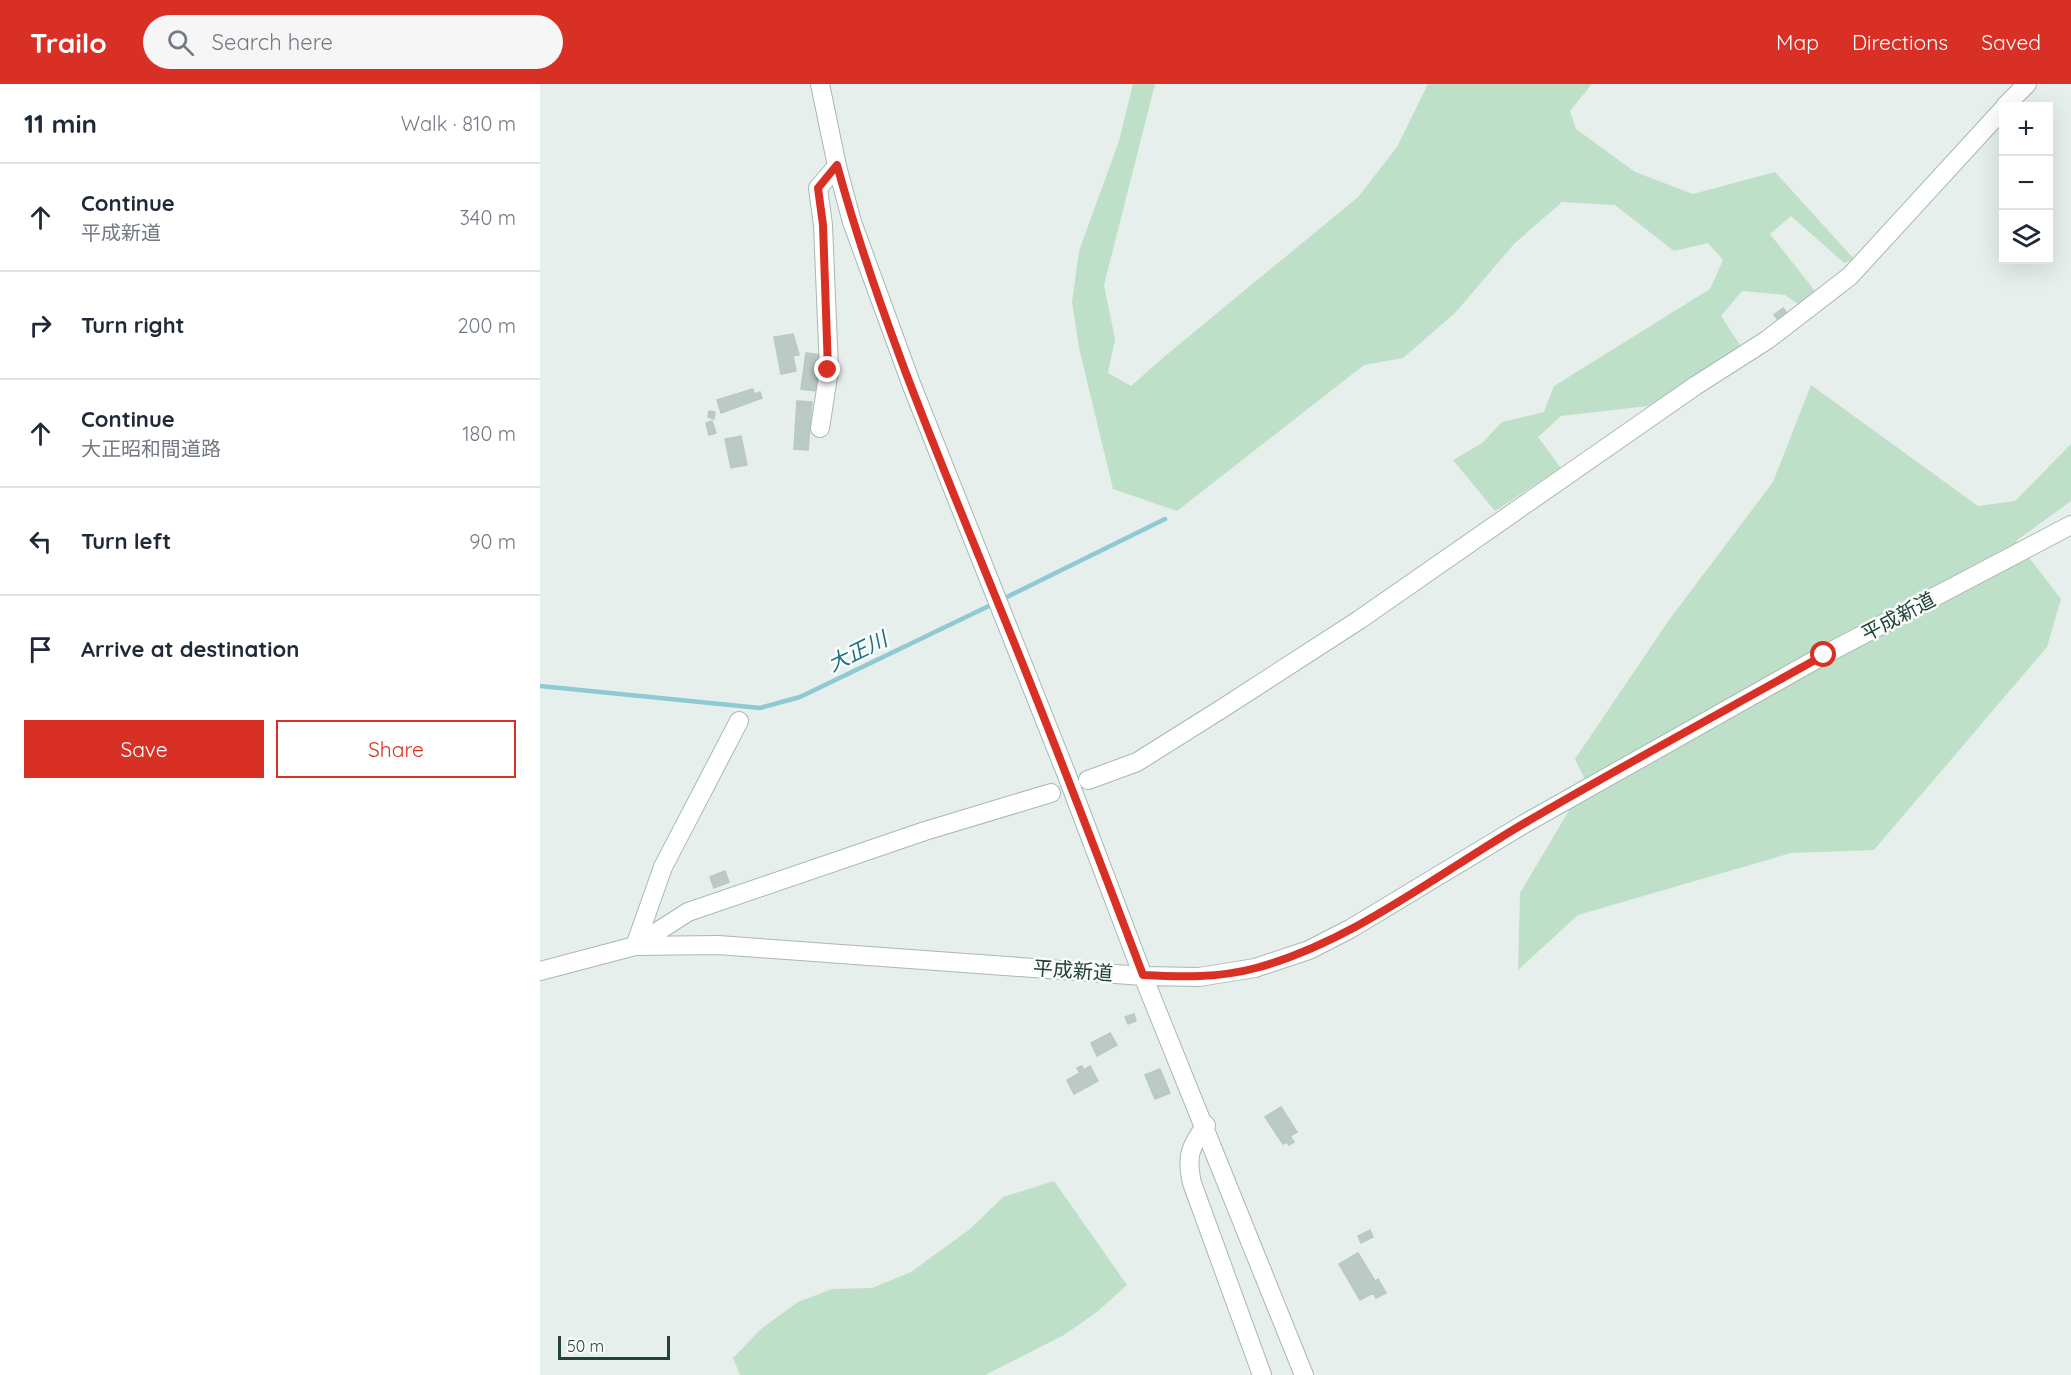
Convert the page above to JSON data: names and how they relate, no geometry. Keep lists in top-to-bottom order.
{
  "streets": {
    "street": ["平成新道"]
  },
  "water": ["大正川"],
  "scale_bar": "50 m",
  "page": {
    "header": "Trailo",
    "search": "Search here",
    "nav": ["Map", "Directions", "Saved"],
    "heading": ["11 min", "Walk · 810 m"],
    "map_buttons": ["+", "−"],
    "list": [
      ["Continue", "平成新道", "340 m"],
      ["Turn right", "200 m"],
      ["Continue", "大正昭和間道路", "180 m"],
      ["Turn left", "90 m"],
      "Arrive at destination"
    ],
    "buttons": ["Save", "Share"],
    "scale": "50 m"
  }
}
